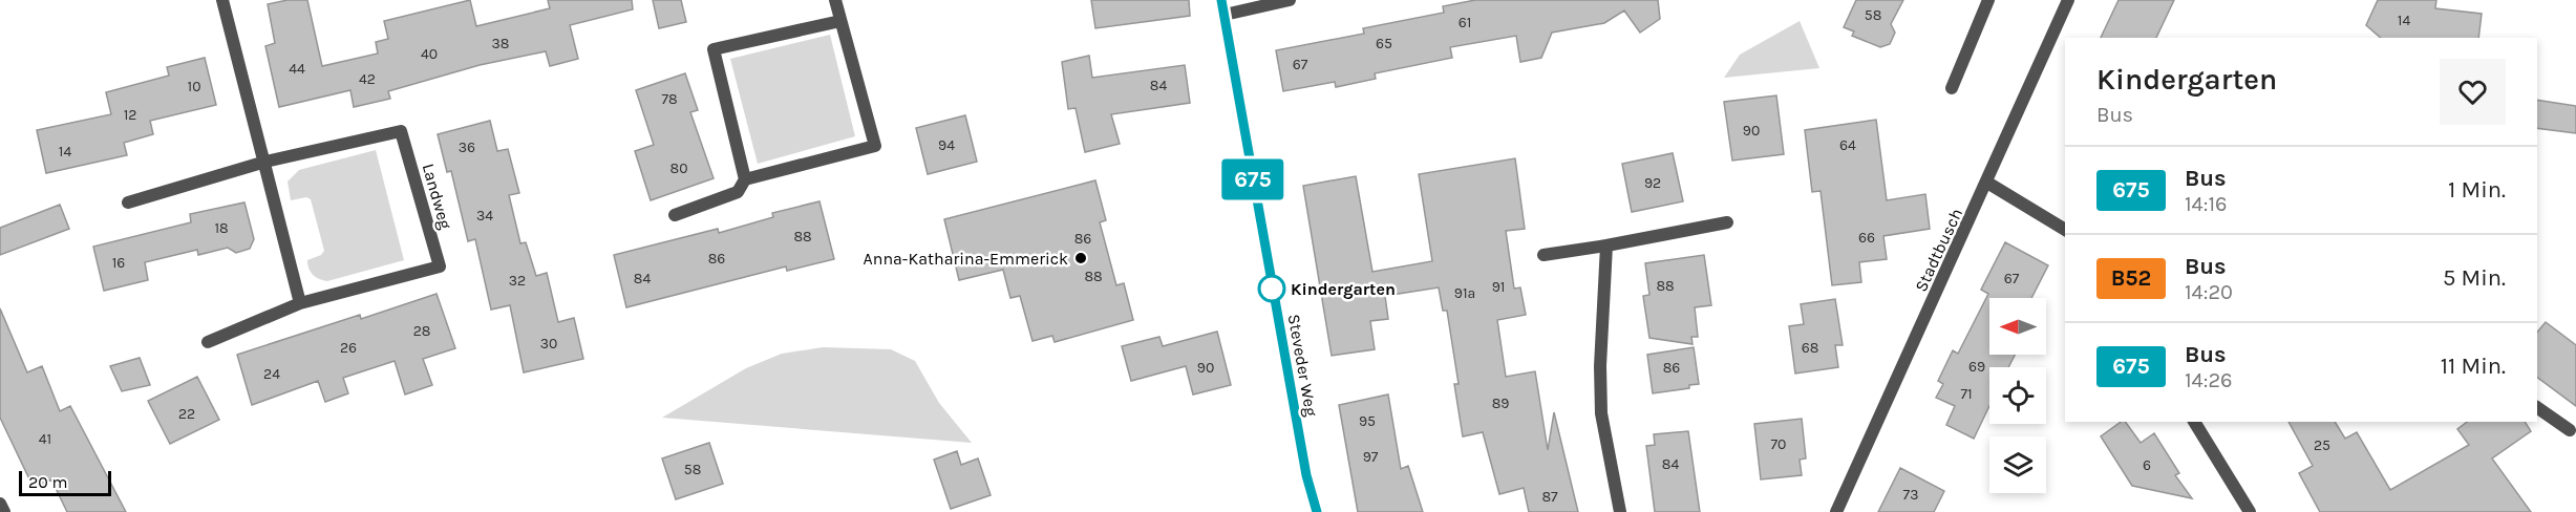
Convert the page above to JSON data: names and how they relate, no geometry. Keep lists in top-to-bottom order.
{
  "streets": {
    "street": ["Landweg", "Stadtbusch", "Steveder Weg"]
  },
  "places": ["Anna-Katharina-Emmerick", "Kindergarten"],
  "lines": ["bus line 675"],
  "house_numbers": [
    "58",
    "14",
    "61",
    "38",
    "65",
    "40",
    "67",
    "44",
    "42",
    "84",
    "10",
    "78",
    "12",
    "90",
    "94",
    "64",
    "36",
    "14",
    "80",
    "92",
    "34",
    "18",
    "88",
    "66",
    "86",
    "86",
    "16",
    "88",
    "84",
    "67",
    "32",
    "88",
    "91",
    "91a",
    "28",
    "30",
    "26",
    "68",
    "69",
    "90",
    "86",
    "24",
    "71",
    "89",
    "22",
    "95",
    "41",
    "70",
    "25",
    "97",
    "84",
    "6",
    "58",
    "73",
    "87"
  ],
  "scale_bar": "20 m",
  "north": "left",
  "page": {
    "on_map": "675",
    "heading": ["Kindergarten", "Bus"],
    "list": [
      {
        "mark": "675",
        "name": "Bus",
        "note": "14:16",
        "value": "1 Min."
      },
      {
        "mark": "B52",
        "name": "Bus",
        "note": "14:20",
        "value": "5 Min."
      },
      {
        "mark": "675",
        "name": "Bus",
        "note": "14:26",
        "value": "11 Min."
      }
    ],
    "scale": "20 m"
  }
}
